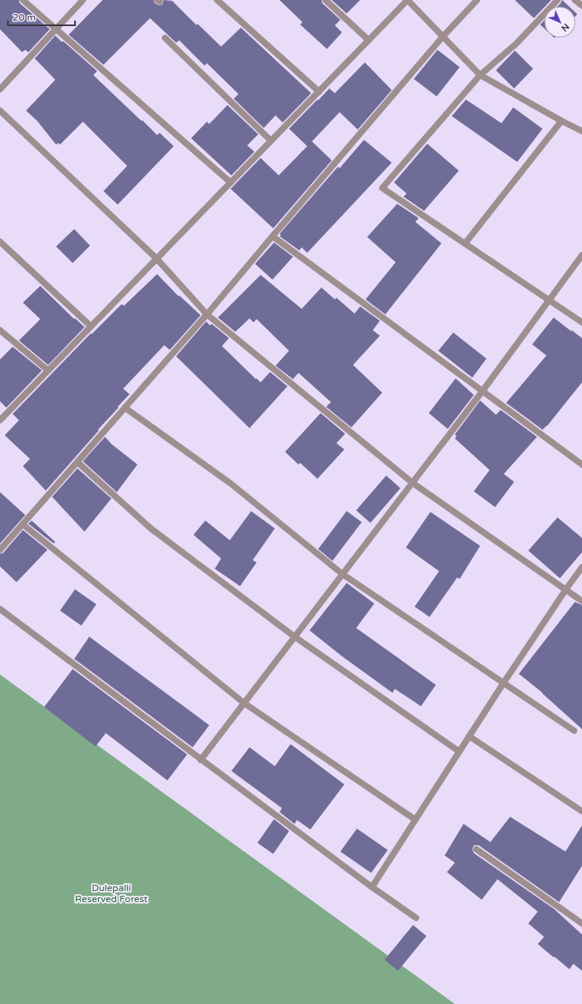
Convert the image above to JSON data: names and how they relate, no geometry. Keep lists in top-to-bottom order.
{
  "parks": ["Dulepalli Reserved Forest"],
  "scale_bar": "20 m",
  "north": "bottom right"
}
